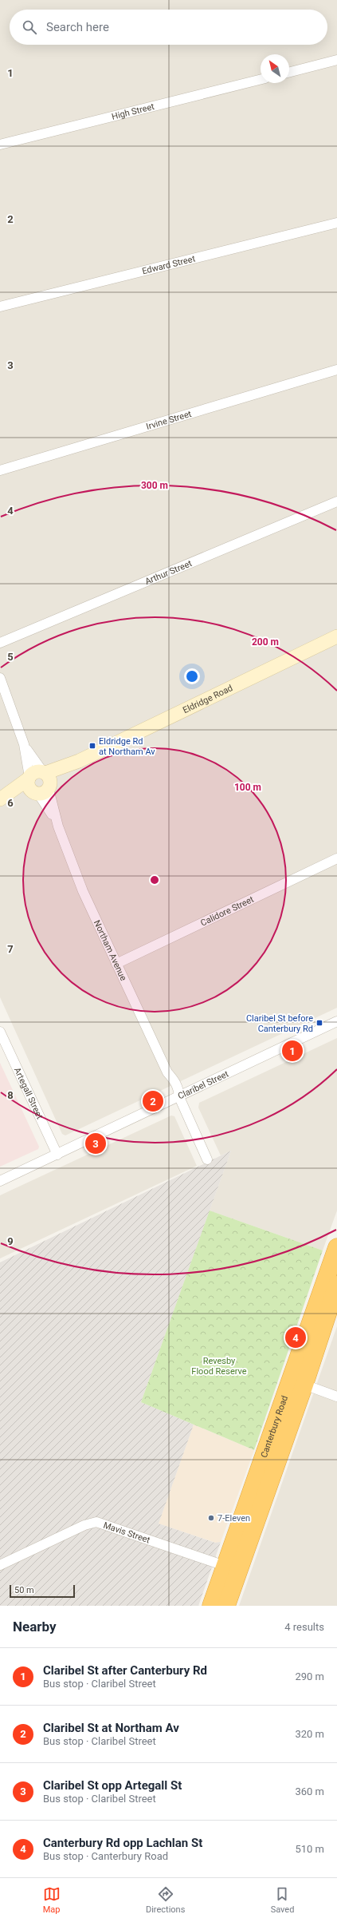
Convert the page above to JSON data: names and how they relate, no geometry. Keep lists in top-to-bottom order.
{
  "streets": {
    "highway": ["Canterbury Road"],
    "street": [
      "High Street",
      "Edward Street",
      "Irvine Street",
      "Arthur Street",
      "Eldridge Road",
      "Calidore Street",
      "Northam Avenue",
      "Claribel Street",
      "Artegall Street",
      "Mavis Street"
    ]
  },
  "crossings": [
    ["Eldridge Road", "Northam Avenue"],
    ["Calidore Street", "Northam Avenue"],
    ["Northam Avenue", "Claribel Street"],
    ["Claribel Street", "Artegall Street"],
    ["Canterbury Road", "Mavis Street"]
  ],
  "parks": ["Revesby Flood Reserve"],
  "places": {
    "transit": ["Eldridge Rd at Northam Av", "Claribel St before Canterbury Rd"],
    "other": ["7-Eleven"]
  },
  "scale_bar": "50 m",
  "north": "top left",
  "page": {
    "search": "Search here",
    "pins": [
      "1",
      "2",
      "3",
      "4"
    ],
    "scale": "50 m",
    "heading": ["Nearby", "4 results"],
    "list": [
      {
        "mark": "1",
        "name": "Claribel St after Canterbury Rd",
        "note": "Bus stop · Claribel Street",
        "value": "290 m"
      },
      {
        "mark": "2",
        "name": "Claribel St at Northam Av",
        "note": "Bus stop · Claribel Street",
        "value": "320 m"
      },
      {
        "mark": "3",
        "name": "Claribel St opp Artegall St",
        "note": "Bus stop · Claribel Street",
        "value": "360 m"
      },
      {
        "mark": "4",
        "name": "Canterbury Rd opp Lachlan St",
        "note": "Bus stop · Canterbury Road",
        "value": "510 m"
      }
    ],
    "nav": ["Map", "Directions", "Saved"]
  },
  "grid": {
    "rows": [
      "1",
      "2",
      "3",
      "4",
      "5",
      "6",
      "7",
      "8",
      "9"
    ]
  },
  "rings": ["300 m", "200 m", "100 m"]
}
